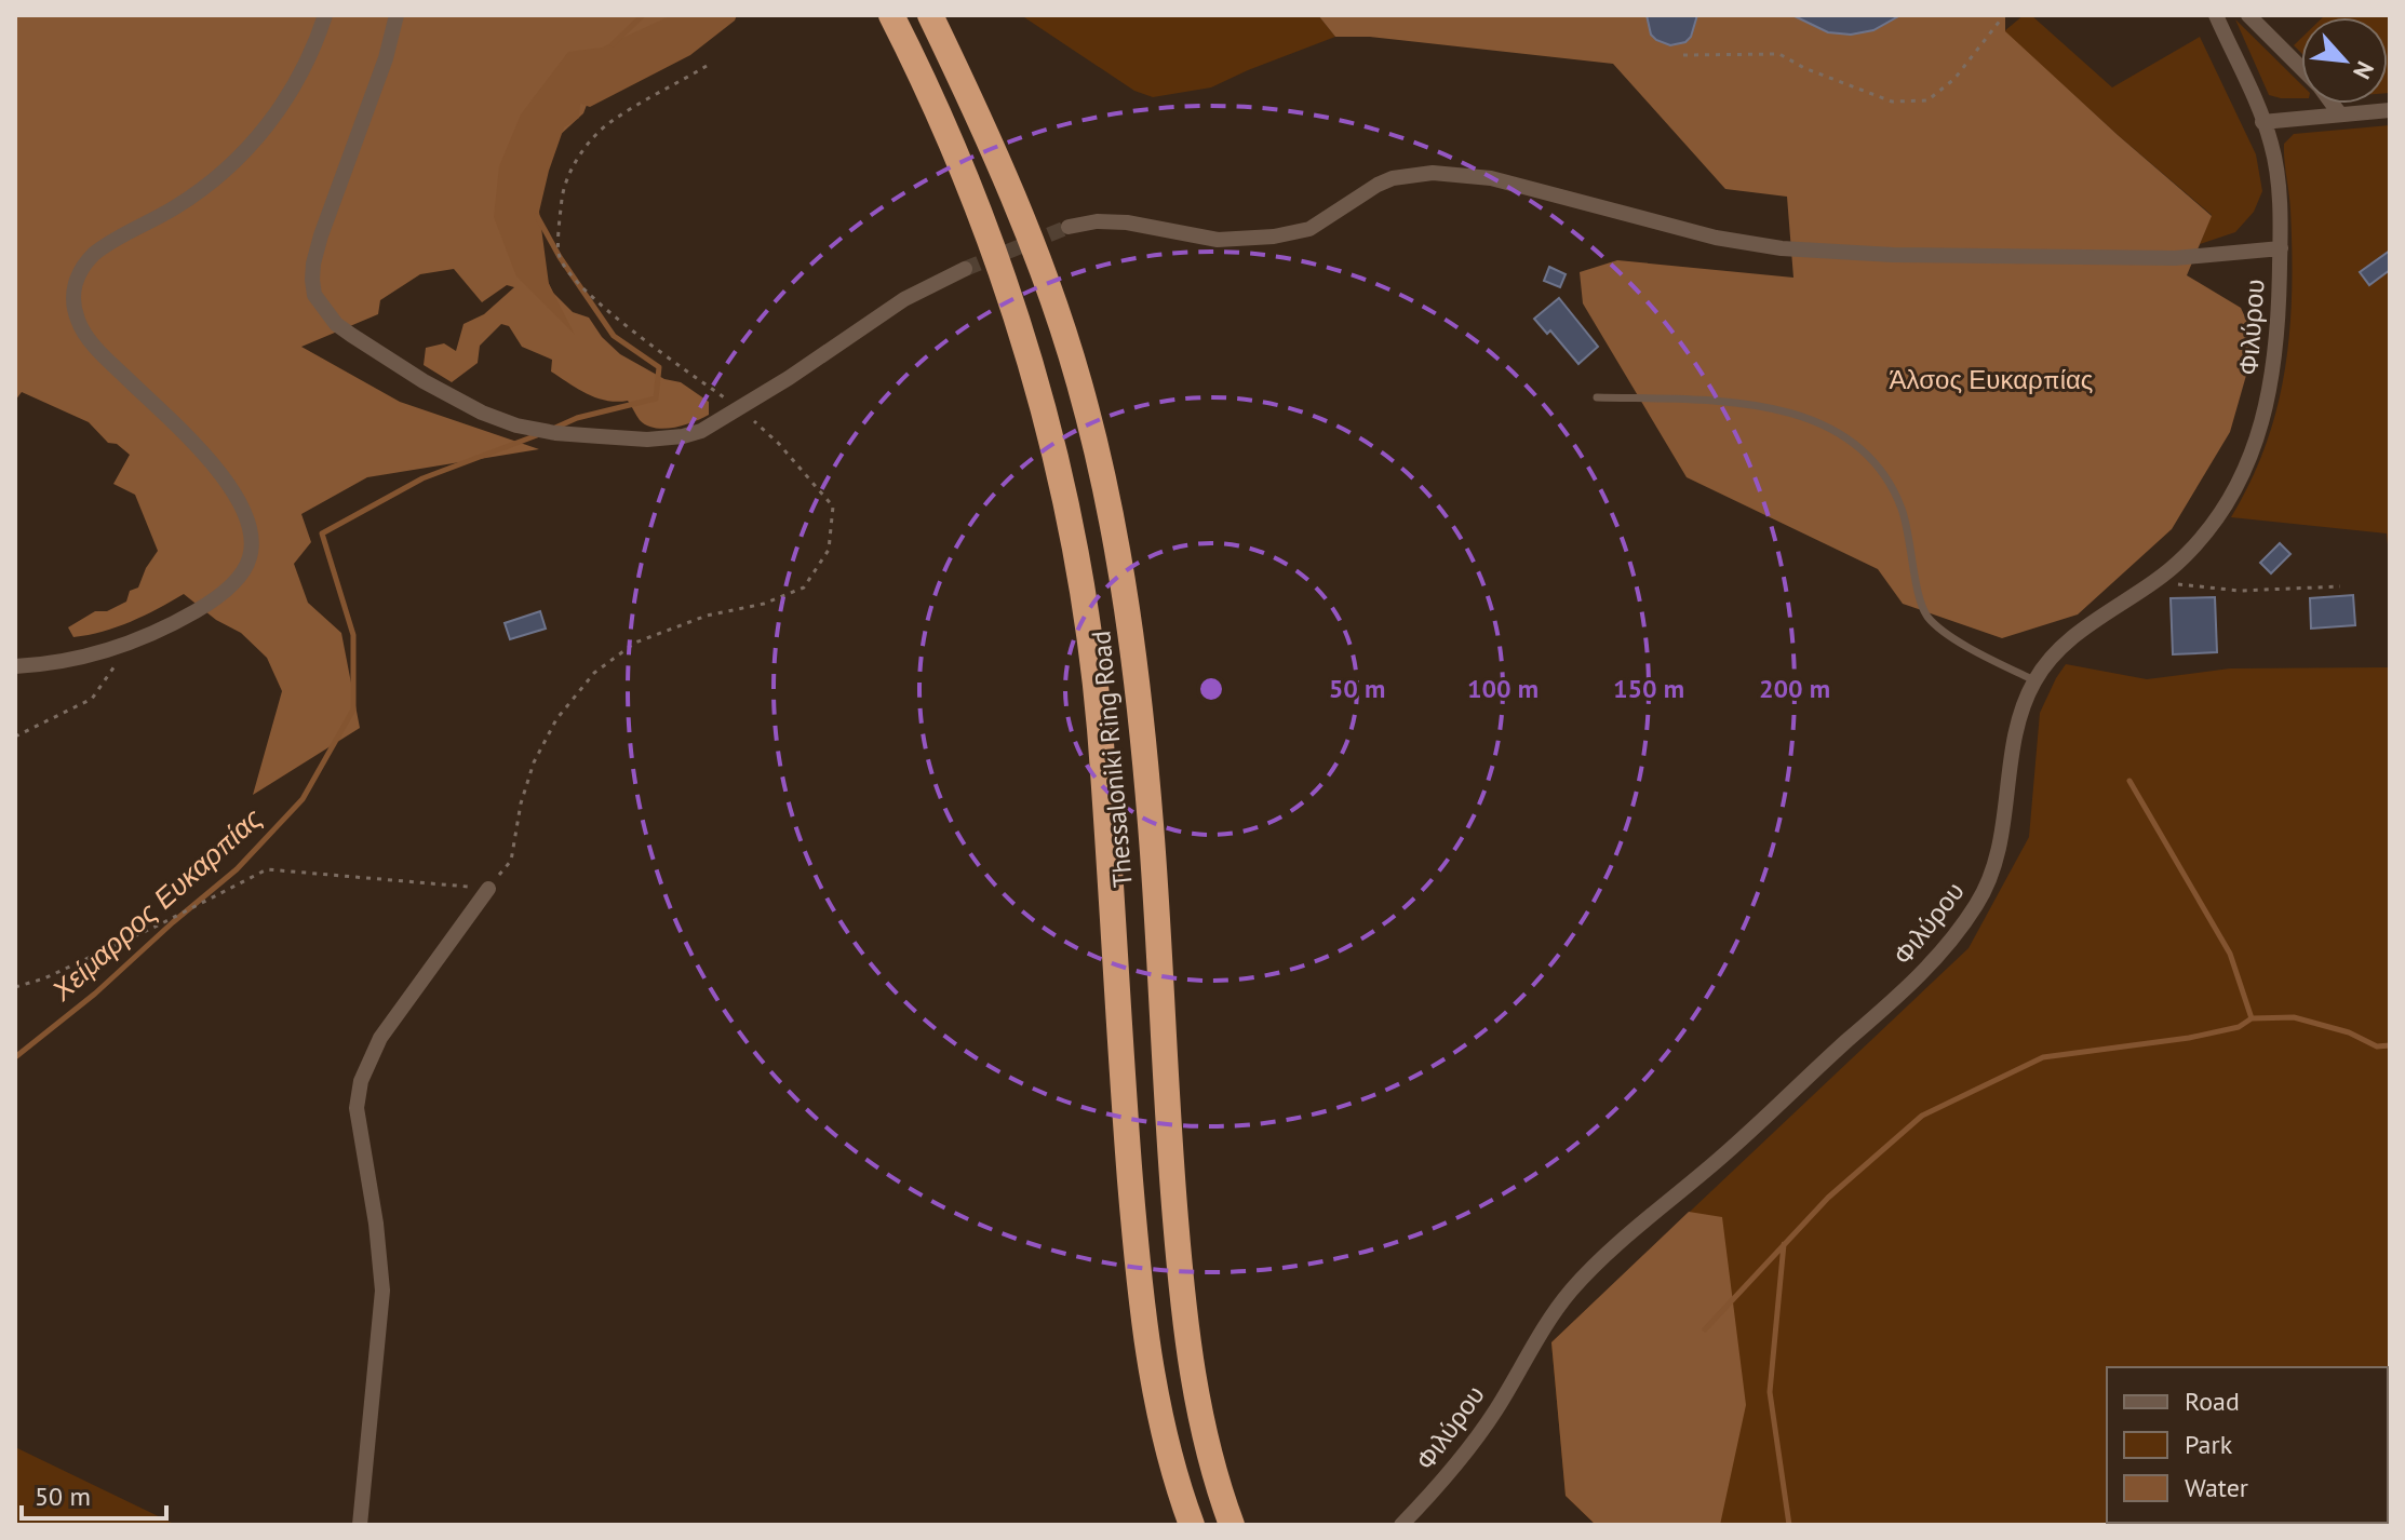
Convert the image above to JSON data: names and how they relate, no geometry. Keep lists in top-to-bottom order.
{
  "streets": {
    "highway": ["Thessaloniki Ring Road"],
    "street": ["Φιλύρου"]
  },
  "water": ["Χείμαρρος Ευκαρπίας"],
  "parks": ["Άλσος Ευκαρπίας"],
  "legend": ["Road", "Park", "Water"],
  "scale_bar": "50 m",
  "north": "bottom right",
  "rings": [
    "50 m",
    "100 m",
    "150 m",
    "200 m"
  ]
}
